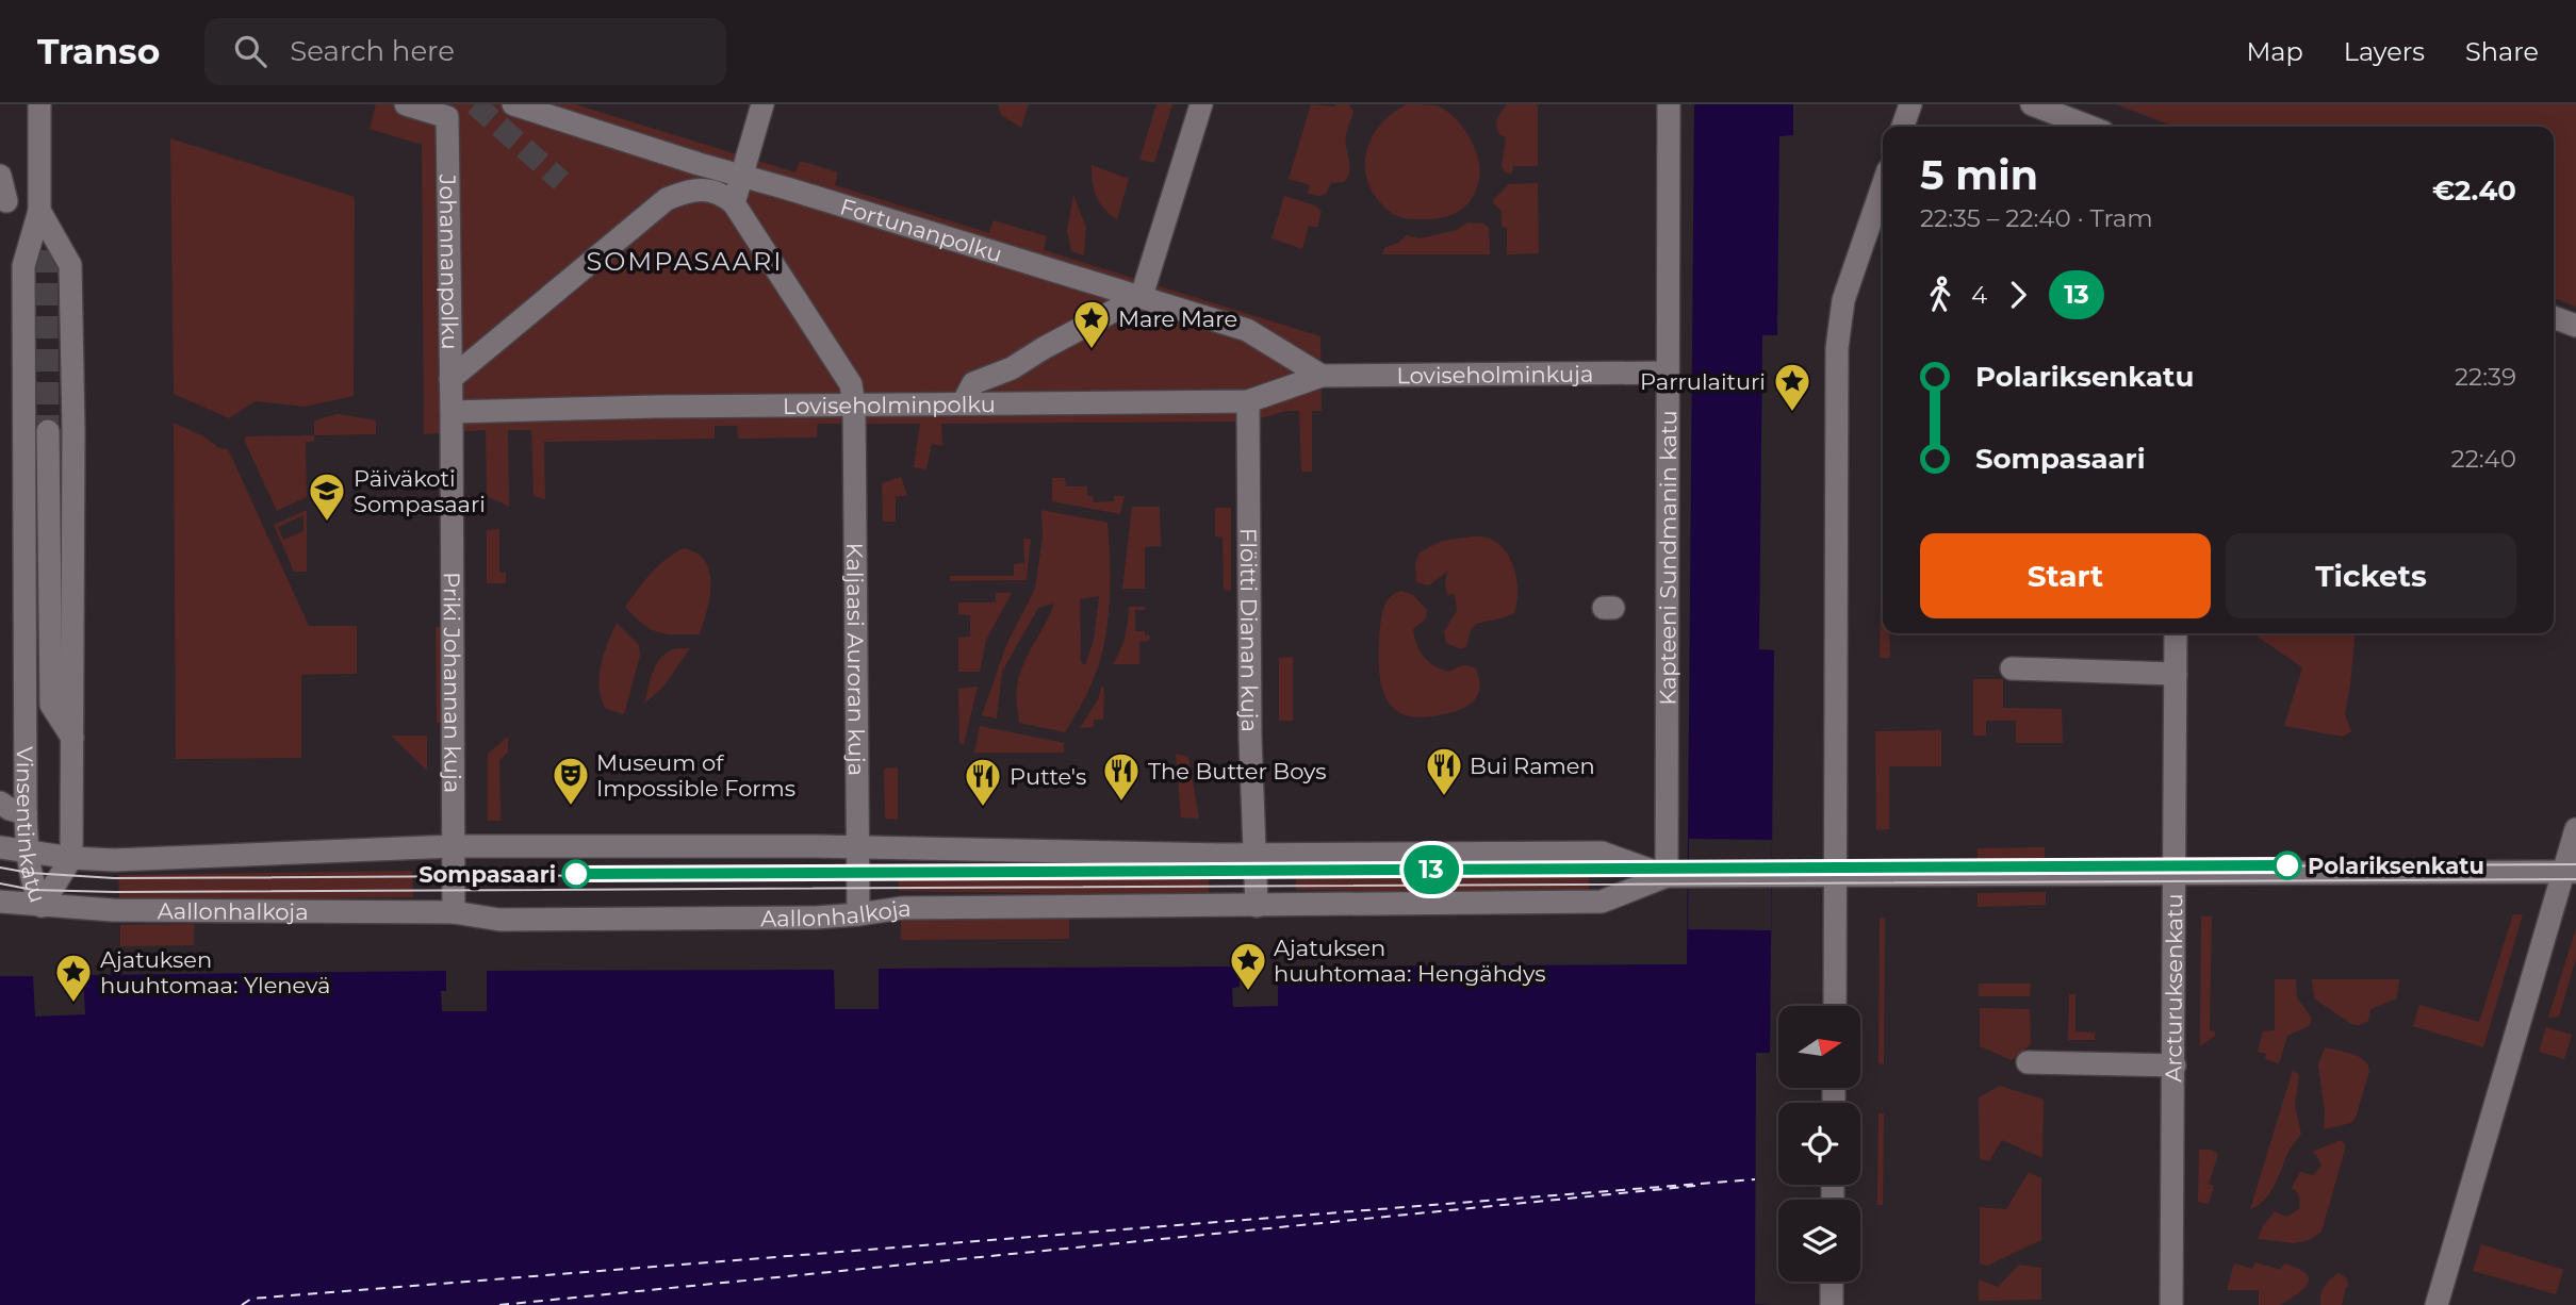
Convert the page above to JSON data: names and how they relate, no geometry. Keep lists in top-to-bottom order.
{
  "streets": {
    "street": [
      "Fortunanpolku",
      "Johannanpolku",
      "Loviseholminkuja",
      "Loviseholminpolku",
      "Kapteeni Sundmanin katu",
      "Flöitti Dianan kuja",
      "Kaljaasi Auroran kuja",
      "Priki Johannan kuja",
      "Vinsentinkatu",
      "Aallonhalkoja",
      "Arcturuksenkatu"
    ]
  },
  "crossings": [
    ["Fortunanpolku", "Loviseholminkuja"],
    ["Fortunanpolku", "Loviseholminpolku"],
    ["Johannanpolku", "Loviseholminpolku"],
    ["Johannanpolku", "Priki Johannan kuja"],
    ["Loviseholminkuja", "Loviseholminpolku"],
    ["Loviseholminkuja", "Kapteeni Sundmanin katu"],
    ["Loviseholminpolku", "Flöitti Dianan kuja"],
    ["Loviseholminpolku", "Kaljaasi Auroran kuja"],
    ["Kapteeni Sundmanin katu", "Aallonhalkoja"],
    ["Flöitti Dianan kuja", "Aallonhalkoja"],
    ["Kaljaasi Auroran kuja", "Aallonhalkoja"],
    ["Priki Johannan kuja", "Aallonhalkoja"],
    ["Vinsentinkatu", "Aallonhalkoja"],
    ["Aallonhalkoja", "Arcturuksenkatu"]
  ],
  "districts": ["SOMPASAARI"],
  "places": {
    "place": [
      "Mare Mare",
      "Parrulaituri",
      "Ajatuksen huuhtomaa: Hengähdys",
      "Ajatuksen huuhtomaa: Ylenevä"
    ],
    "school or university": ["Päiväkoti Sompasaari"],
    "restaurant": ["Bui Ramen", "The Butter Boys", "Putte's"],
    "theatre": ["Museum of Impossible Forms"],
    "other": ["Polariksenkatu", "Sompasaari"]
  },
  "lines": ["tram line 13"],
  "north": "right",
  "page": {
    "header": "Transo",
    "search": "Search here",
    "nav": ["Map", "Layers", "Share"],
    "on_map": "13",
    "heading": ["5 min", "22:35 – 22:40 · Tram", "€2.40"],
    "legs": ["4", "13"],
    "list": [
      {
        "name": "Polariksenkatu",
        "value": "22:39"
      },
      {
        "name": "Sompasaari",
        "value": "22:40"
      }
    ],
    "buttons": ["Start", "Tickets"]
  }
}
